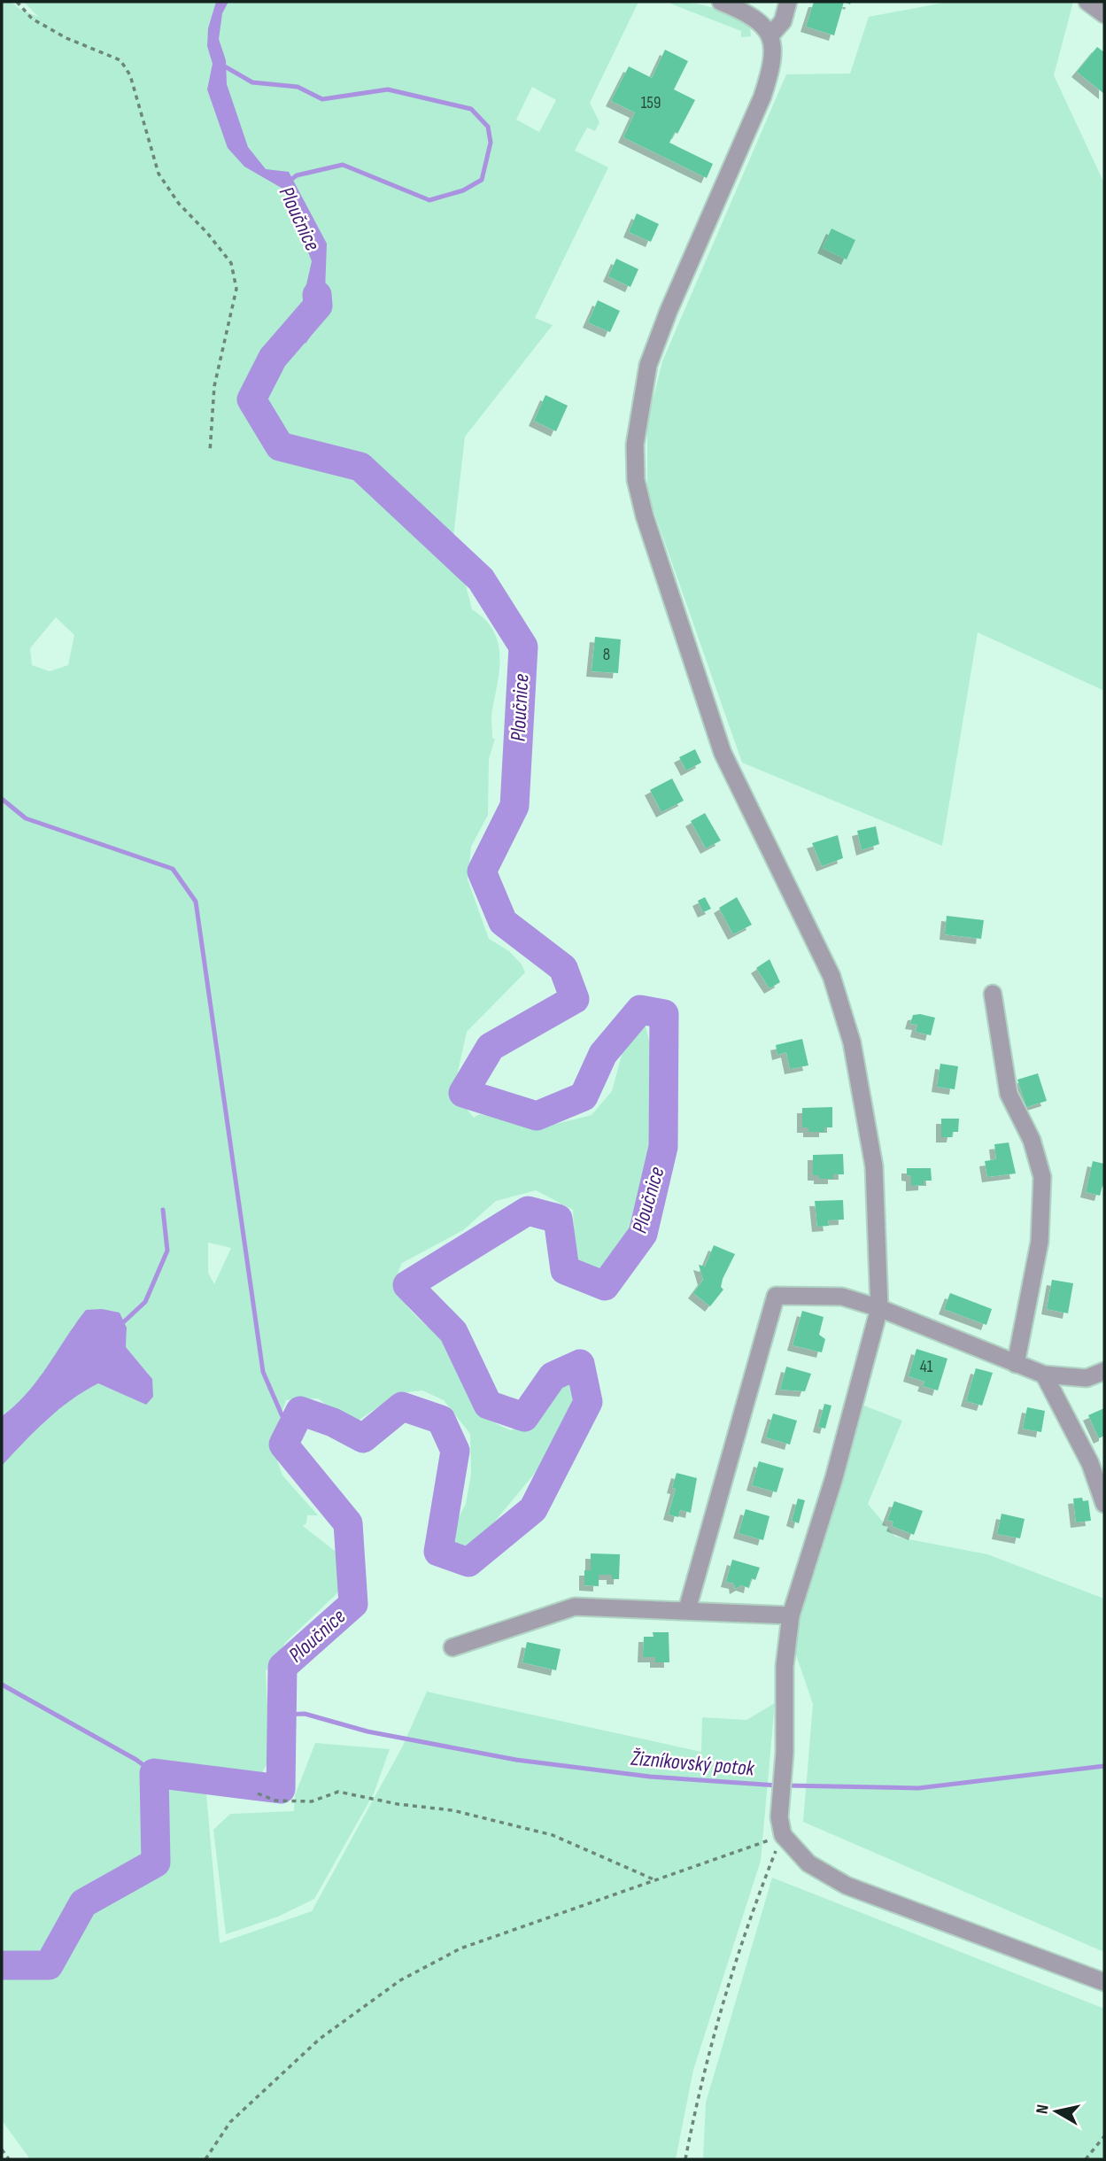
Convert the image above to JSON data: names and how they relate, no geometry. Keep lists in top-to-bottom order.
{
  "water": ["Ploučnice", "Žizníkovský potok"],
  "house_numbers": ["159", "8", "41"],
  "north": "left"
}
